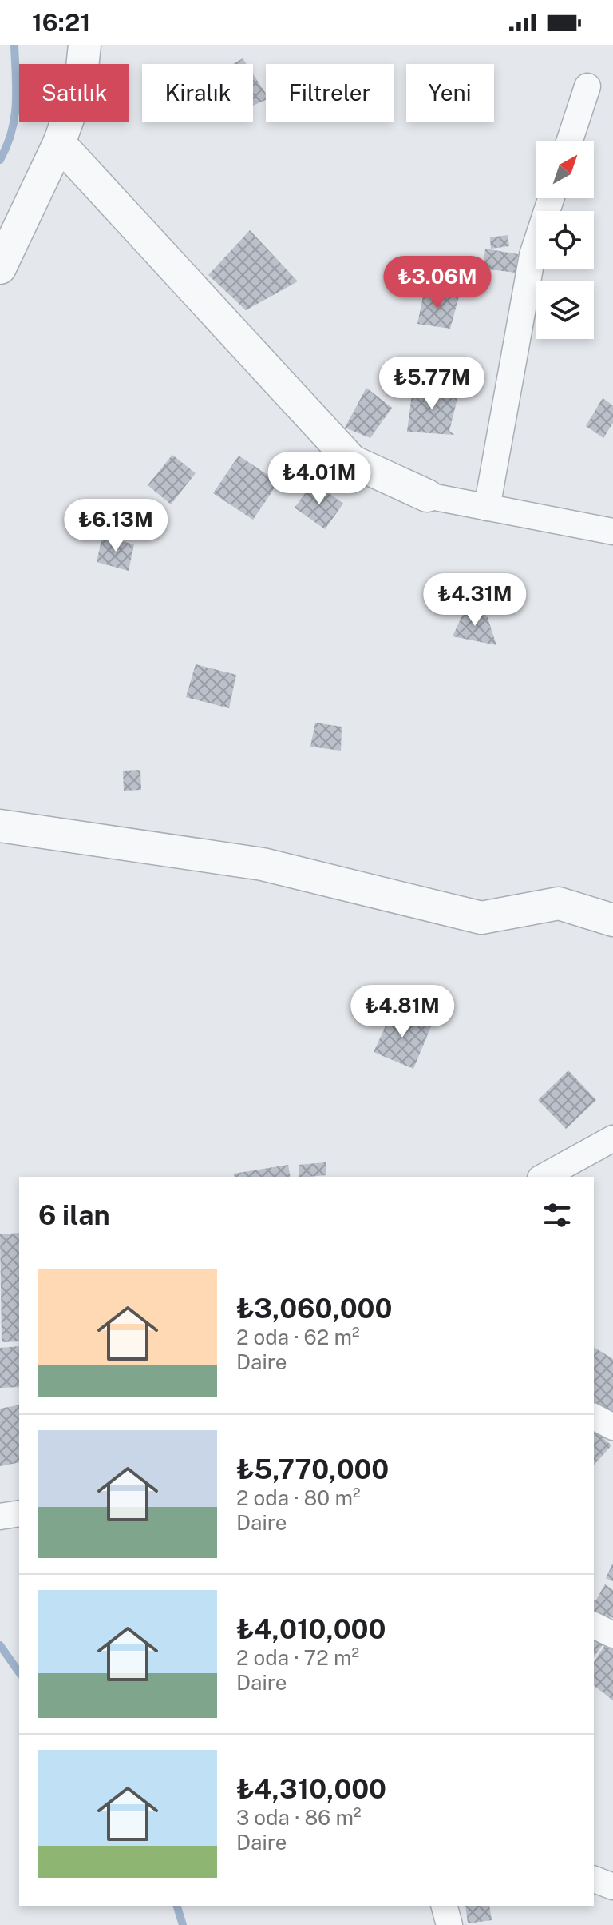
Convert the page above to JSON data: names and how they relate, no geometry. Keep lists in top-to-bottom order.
{
  "north": "top right",
  "page": {
    "status": "16:21",
    "chip": [
      "Satılık",
      "Kiralık",
      "Filtreler",
      "Yeni"
    ],
    "price": [
      "₺3.06M",
      "₺5.77M",
      "₺4.01M",
      "₺6.13M",
      "₺4.31M",
      "₺4.81M"
    ],
    "heading": "6 ilan",
    "list": [
      {
        "name": "₺3,060,000",
        "note": "2 oda · 62 m² · Daire"
      },
      {
        "name": "₺5,770,000",
        "note": "2 oda · 80 m² · Daire"
      },
      {
        "name": "₺4,010,000",
        "note": "2 oda · 72 m² · Daire"
      },
      {
        "name": "₺4,310,000",
        "note": "3 oda · 86 m² · Daire"
      }
    ]
  }
}
